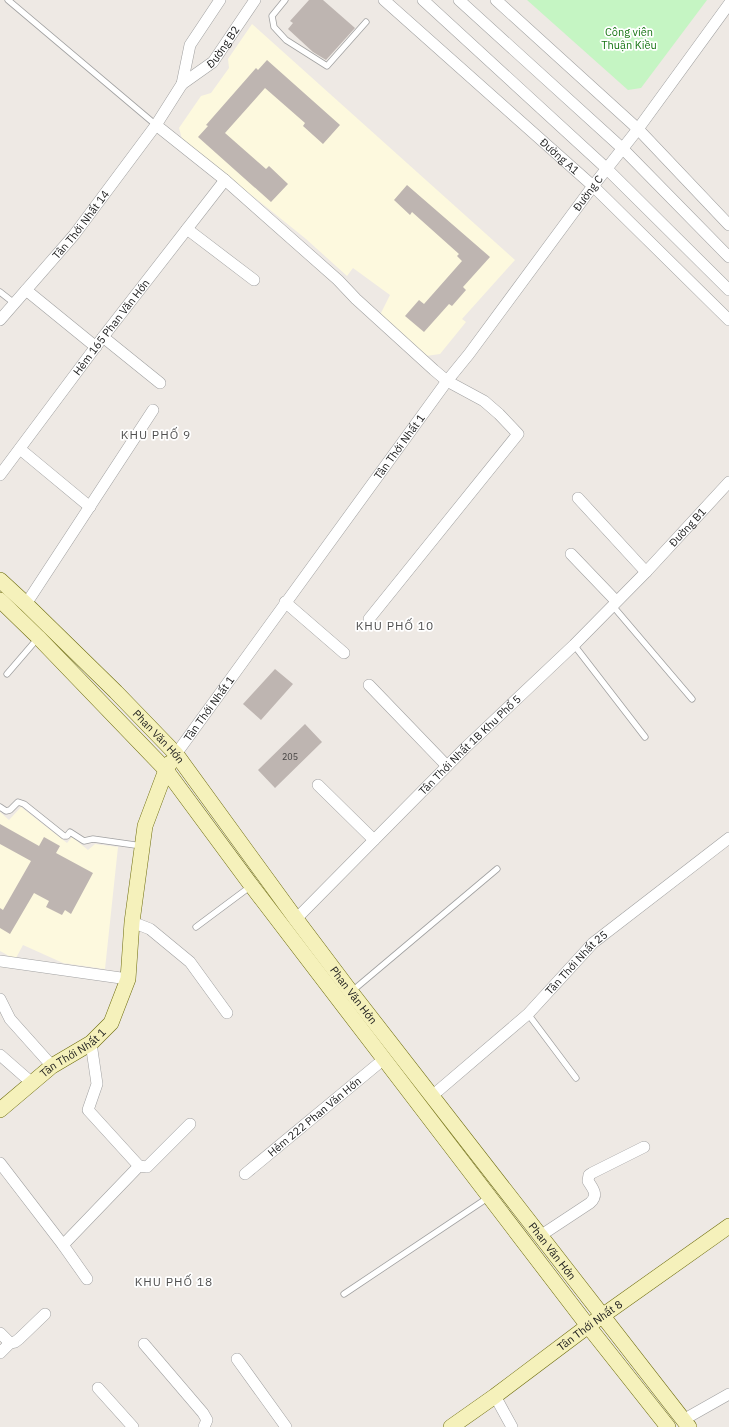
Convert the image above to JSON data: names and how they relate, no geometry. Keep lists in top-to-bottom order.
{
  "streets": {
    "main road": ["Tân Thới Nhất 1", "Phan Văn Hớn", "Tân Thới Nhất 8"],
    "street": [
      "Đường B2",
      "Đường A1",
      "Đường C",
      "Tân Thới Nhất 14",
      "Hẻm 165 Phan Văn Hớn",
      "Đường B1",
      "Tân Thới Nhất 1B Khu Phố 5",
      "Tân Thới Nhất 25",
      "Hẻm 222 Phan Văn Hớn"
    ]
  },
  "crossings": [
    ["Đường B2", "Tân Thới Nhất 14"],
    ["Đường A1", "Đường C"],
    ["Đường C", "Tân Thới Nhất 1"],
    ["Tân Thới Nhất 1", "Phan Văn Hớn"],
    ["Đường B1", "Tân Thới Nhất 1B Khu Phố 5"],
    ["Phan Văn Hớn", "Tân Thới Nhất 1B Khu Phố 5"],
    ["Phan Văn Hớn", "Tân Thới Nhất 25"],
    ["Phan Văn Hớn", "Hẻm 222 Phan Văn Hớn"],
    ["Phan Văn Hớn", "Tân Thới Nhất 8"]
  ],
  "districts": ["KHU PHỐ 9", "KHU PHỐ 10", "KHU PHỐ 18"],
  "parks": ["Công viên Thuận Kiều"],
  "house_numbers": ["205"]
}
